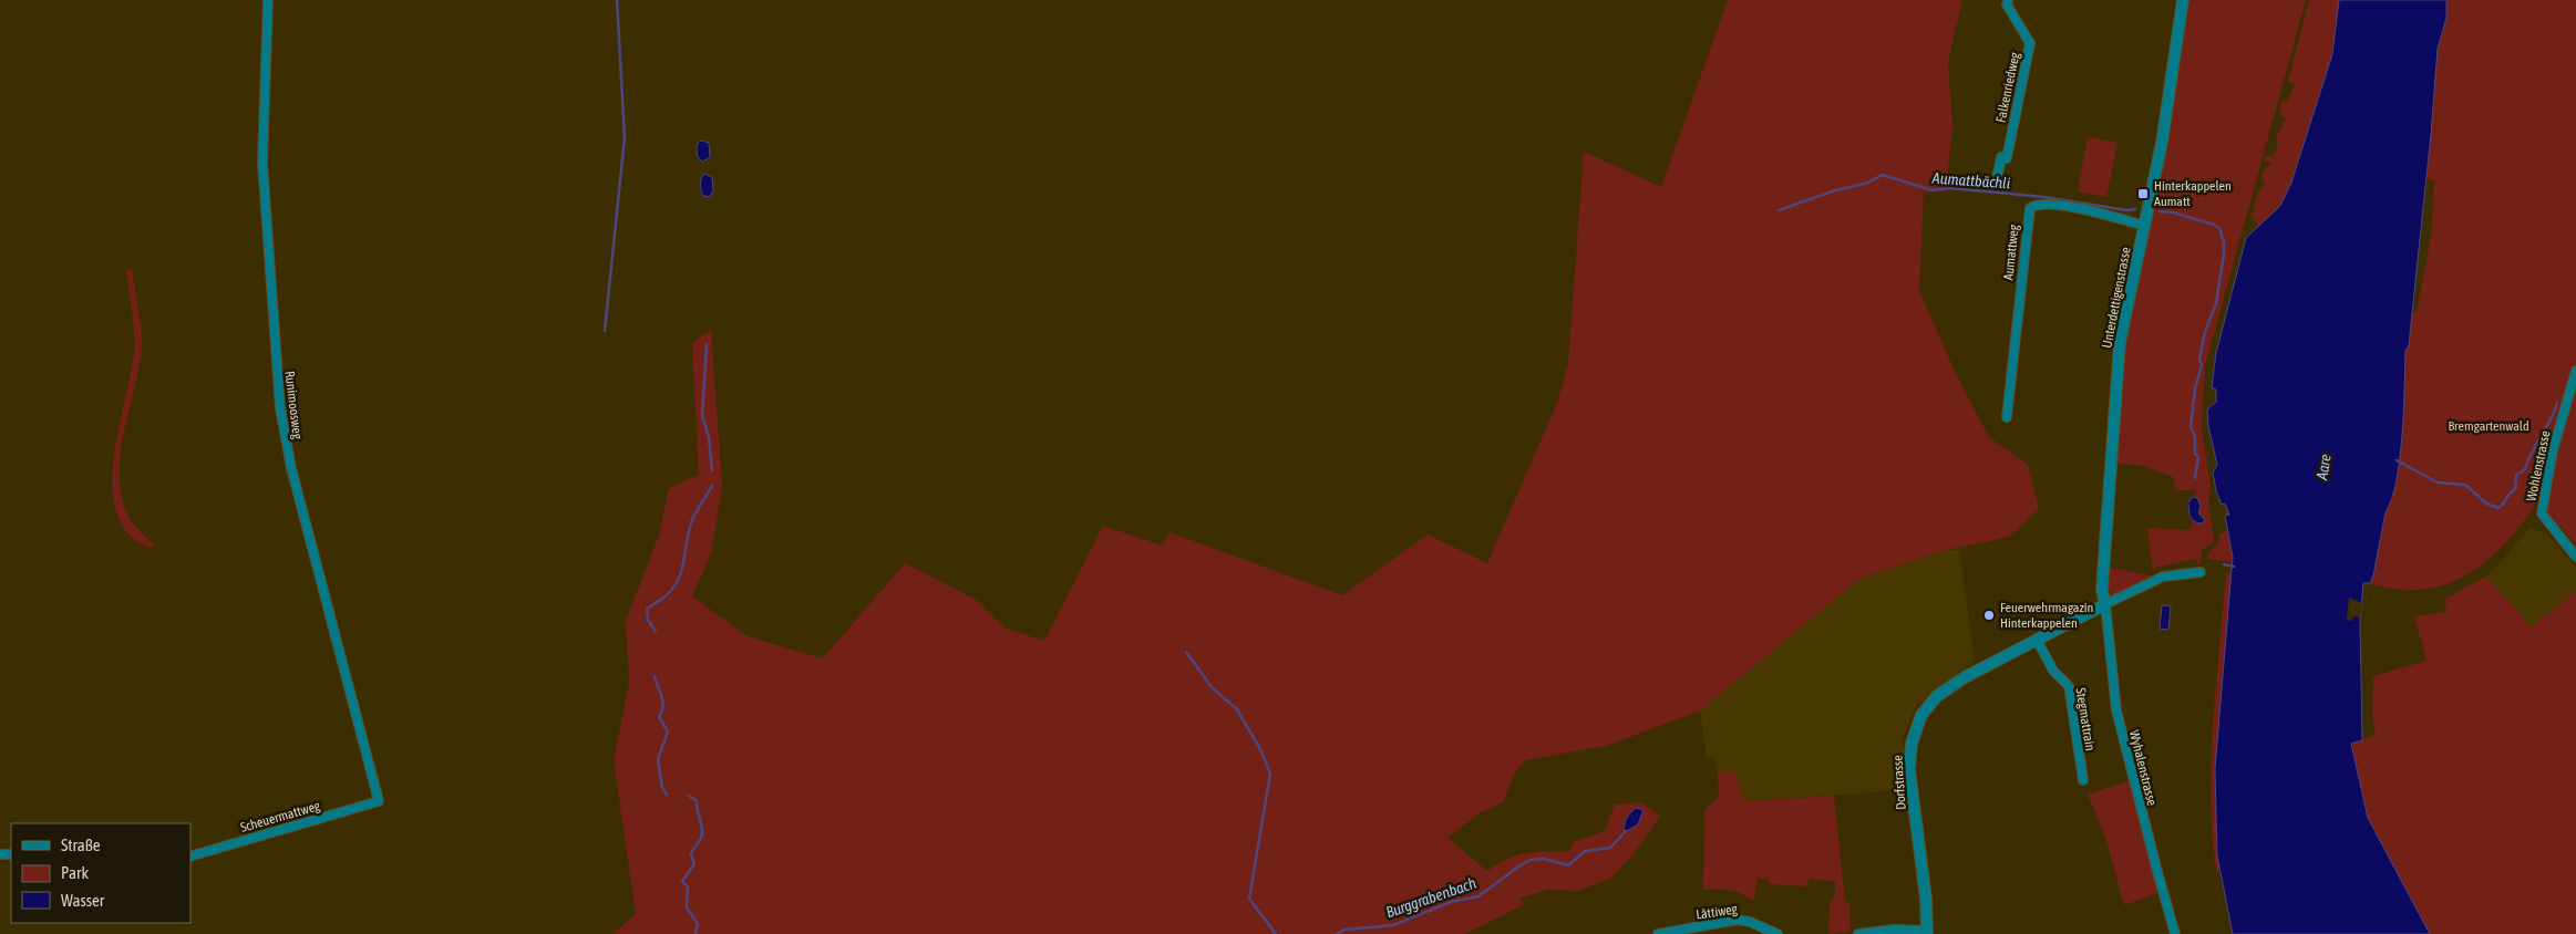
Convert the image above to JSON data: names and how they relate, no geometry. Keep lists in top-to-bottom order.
{
  "streets": {
    "street": [
      "Falkenriedweg",
      "Aumattweg",
      "Unterdettigenstrasse",
      "Runimoosweg",
      "Wohlenstrasse",
      "Stegmattrain",
      "Wyhalenstrasse",
      "Dorfstrasse",
      "Scheuermattweg",
      "Lättiweg"
    ]
  },
  "crossings": [
    ["Aumattweg", "Unterdettigenstrasse"],
    ["Unterdettigenstrasse", "Wyhalenstrasse"],
    ["Unterdettigenstrasse", "Dorfstrasse"],
    ["Runimoosweg", "Scheuermattweg"],
    ["Stegmattrain", "Dorfstrasse"],
    ["Wyhalenstrasse", "Dorfstrasse"]
  ],
  "water": ["Aumattbächli", "Aare", "Burggrabenbach"],
  "parks": ["Bremgartenwald"],
  "places": {
    "transit": ["Hinterkappelen Aumatt"],
    "other": ["Feuerwehrmagazin Hinterkappelen"]
  },
  "legend": ["Straße", "Park", "Wasser"]
}
